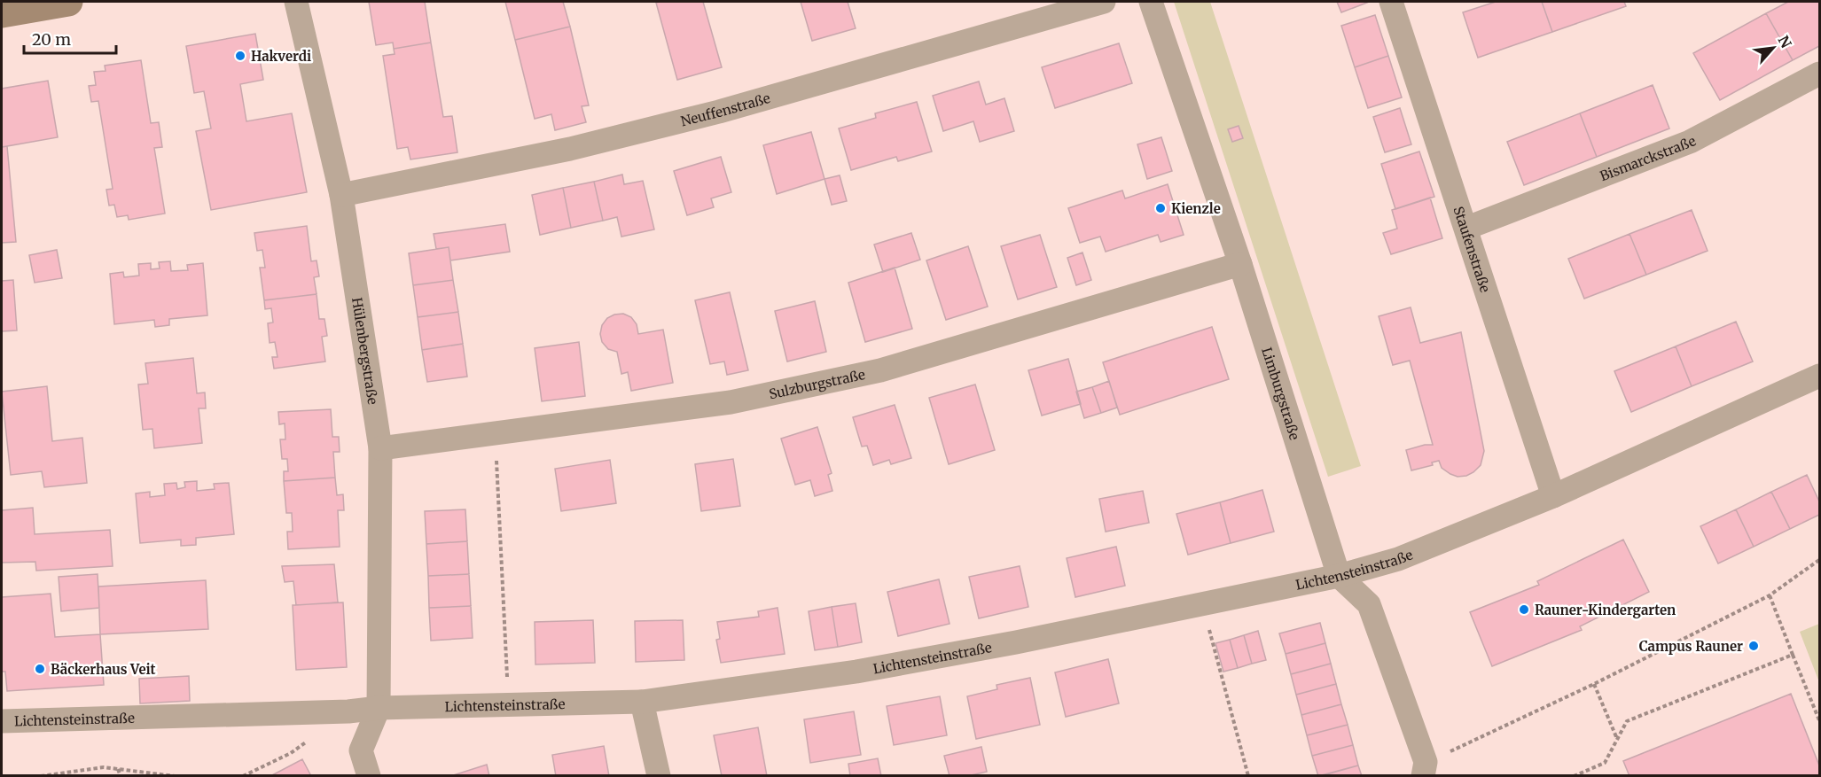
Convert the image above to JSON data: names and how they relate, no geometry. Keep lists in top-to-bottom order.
{
  "streets": {
    "street": [
      "Neuffenstraße",
      "Bismarckstraße",
      "Staufenstraße",
      "Hülenbergstraße",
      "Sulzburgstraße",
      "Limburgstraße",
      "Lichtensteinstraße"
    ]
  },
  "crossings": [
    ["Neuffenstraße", "Hülenbergstraße"],
    ["Bismarckstraße", "Staufenstraße"],
    ["Staufenstraße", "Lichtensteinstraße"],
    ["Hülenbergstraße", "Sulzburgstraße"],
    ["Hülenbergstraße", "Lichtensteinstraße"],
    ["Sulzburgstraße", "Limburgstraße"],
    ["Limburgstraße", "Lichtensteinstraße"]
  ],
  "places": [
    "Hakverdi",
    "Kienzle",
    "Rauner-Kindergarten",
    "Campus Rauner",
    "Bäckerhaus Veit"
  ],
  "scale_bar": "20 m",
  "north": "top right"
}
